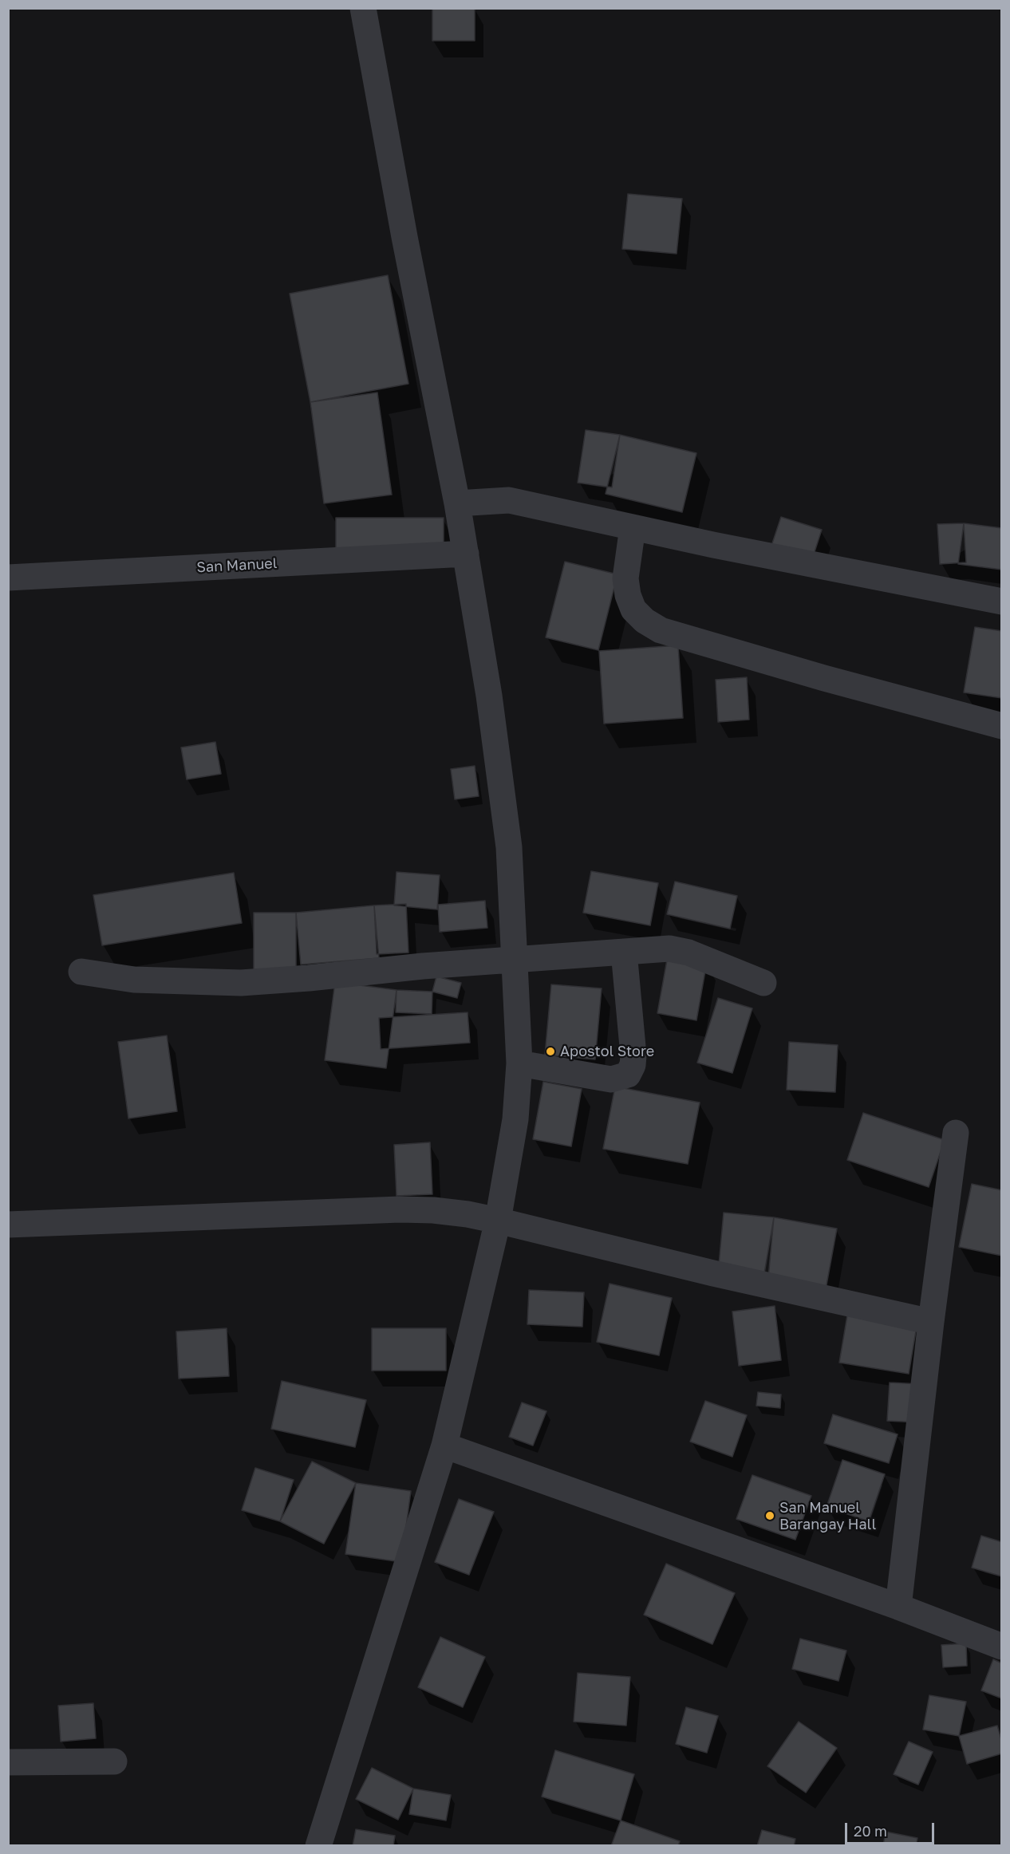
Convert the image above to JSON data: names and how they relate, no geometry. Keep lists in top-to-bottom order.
{
  "streets": {
    "street": ["San Manuel"]
  },
  "places": ["Apostol Store", "San Manuel Barangay Hall"],
  "scale_bar": "20 m"
}
